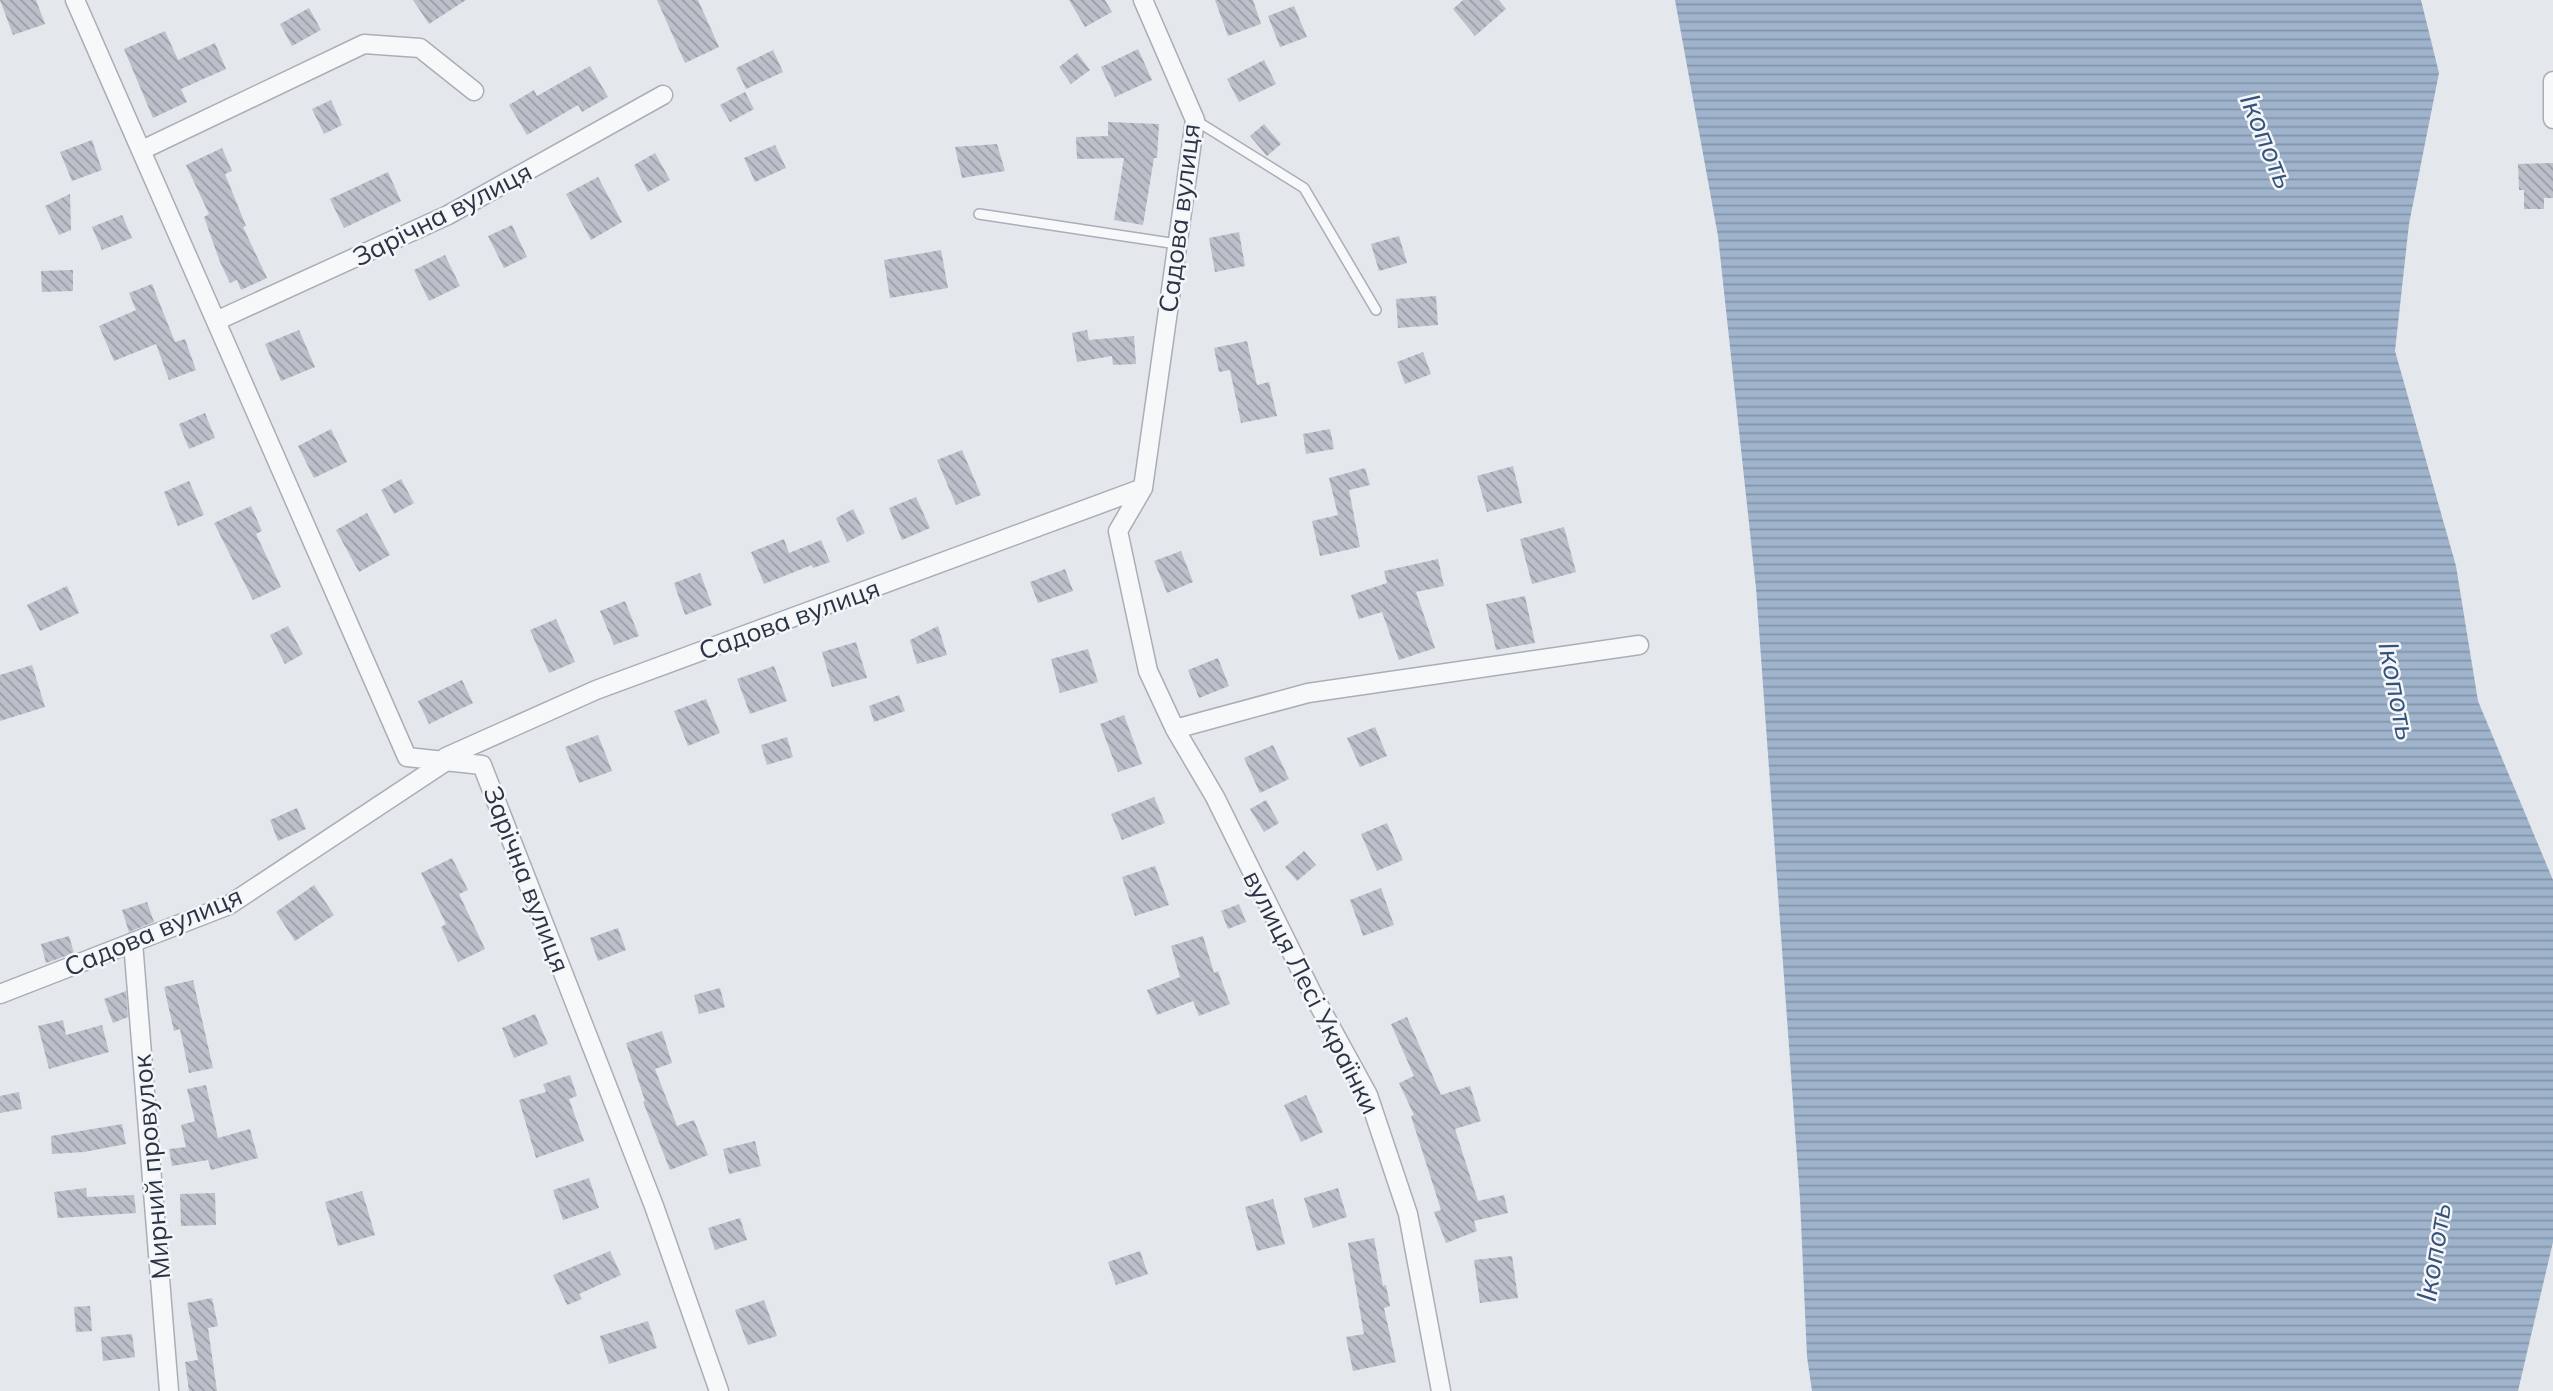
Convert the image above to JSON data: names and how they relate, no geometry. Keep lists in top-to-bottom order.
{
  "streets": {
    "street": [
      "Зарічна вулиця",
      "Садова вулиця",
      "вулиця Лесі Українки",
      "Мирний провулок"
    ]
  },
  "crossings": [
    ["Зарічна вулиця", "Садова вулиця"],
    ["Садова вулиця", "вулиця Лесі Українки"],
    ["Садова вулиця", "Мирний провулок"]
  ],
  "water": ["Ікопоть"]
}
